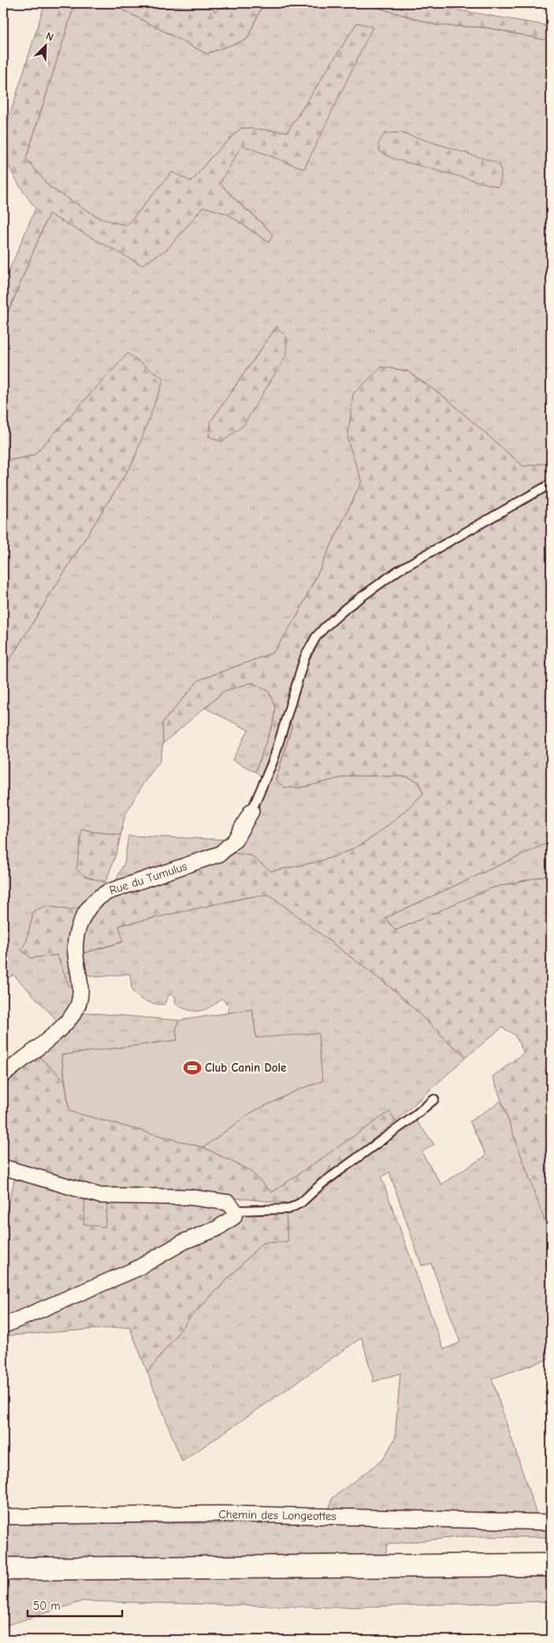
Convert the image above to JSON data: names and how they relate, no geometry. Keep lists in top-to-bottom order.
{
  "streets": {
    "street": ["Rue du Tumulus", "Chemin des Longeottes"]
  },
  "places": {
    "sports": ["Club Canin Dole"]
  },
  "scale_bar": "50 m",
  "north": "top right"
}
